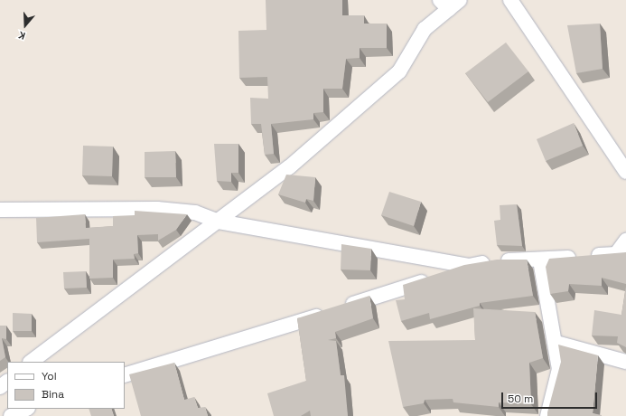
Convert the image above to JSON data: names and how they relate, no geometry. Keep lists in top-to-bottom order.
{
  "legend": ["Yol", "Bina"],
  "scale_bar": "50 m",
  "north": "bottom"
}
